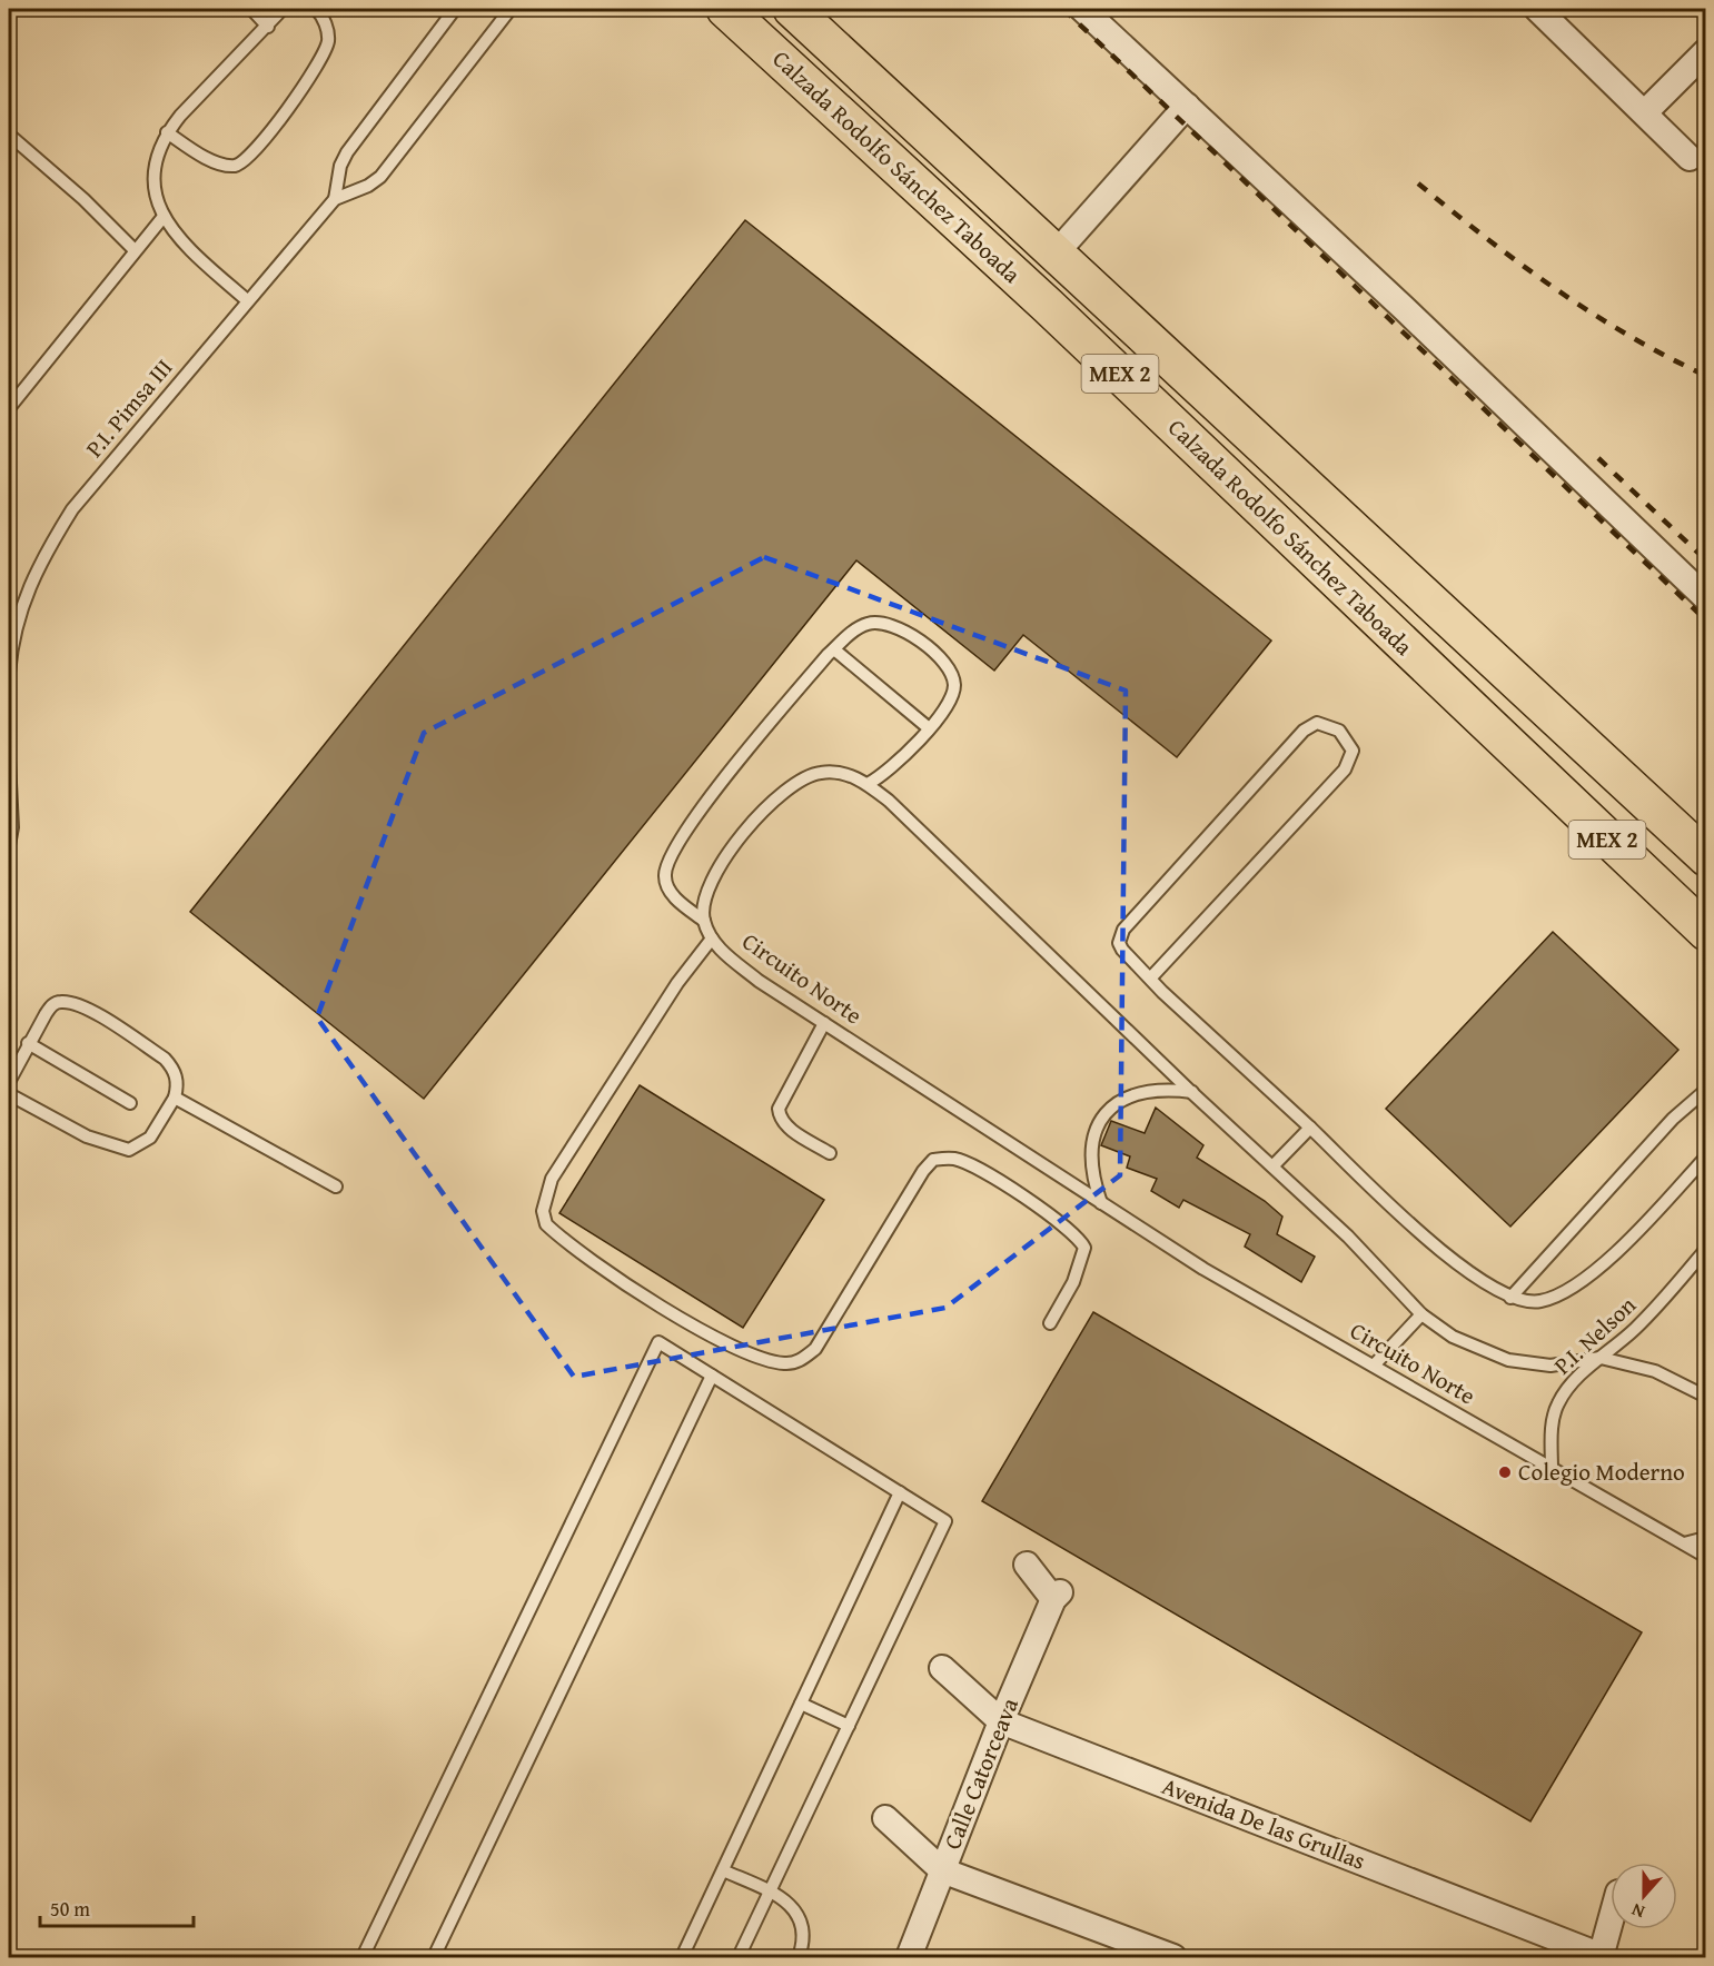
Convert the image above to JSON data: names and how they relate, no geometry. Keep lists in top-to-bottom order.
{
  "streets": {
    "main road": ["Calzada Rodolfo Sánchez Taboada", "MEX 2"],
    "street": ["Calle Catorceava", "Avenida De las Grullas"],
    "lane": ["P.I. Pimsa III", "Circuito Norte", "P.I. Nelson"]
  },
  "crossings": [
    ["Circuito Norte", "P.I. Nelson"],
    ["Calle Catorceava", "Avenida De las Grullas"]
  ],
  "places": ["Colegio Moderno"],
  "scale_bar": "50 m",
  "north": "bottom"
}
